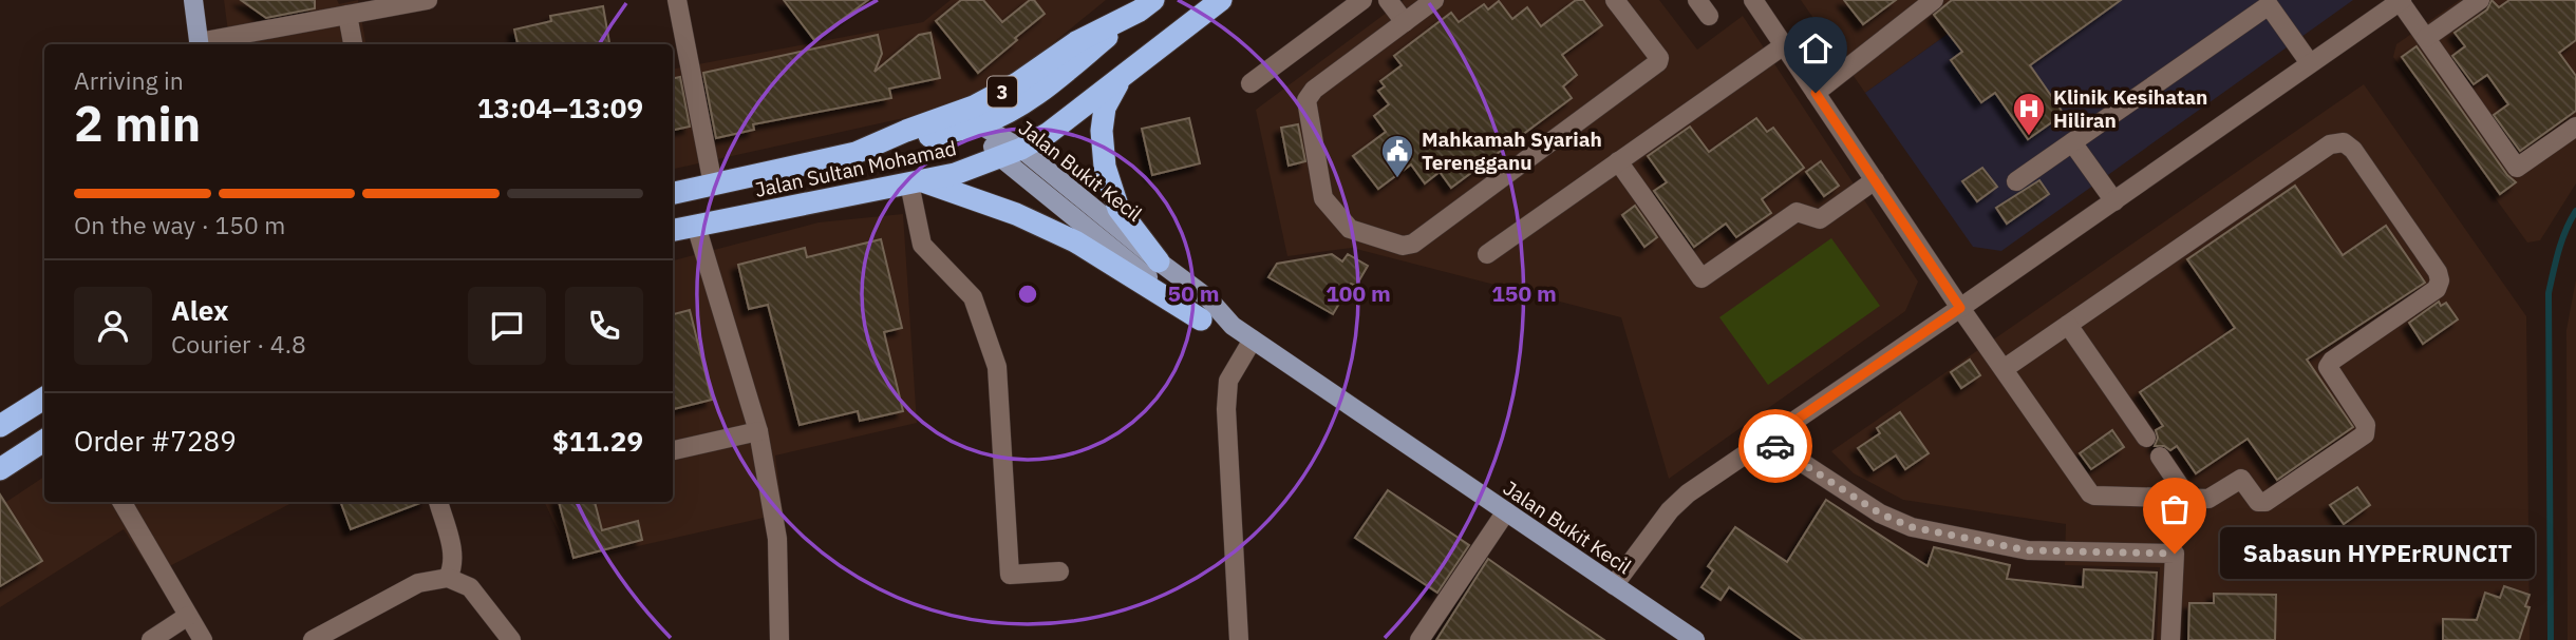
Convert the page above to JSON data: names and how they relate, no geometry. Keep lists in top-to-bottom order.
{
  "streets": {
    "highway": ["3", "Jalan Sultan Mohamad"],
    "main road": ["Jalan Bukit Kecil"]
  },
  "crossings": [
    ["3", "Jalan Sultan Mohamad"],
    ["3", "Jalan Bukit Kecil"],
    ["Jalan Sultan Mohamad", "Jalan Bukit Kecil"]
  ],
  "places": {
    "hospital": ["Klinik Kesihatan Hiliran"],
    "public building": ["Mahkamah Syariah Terengganu"],
    "other": ["Sabasun HYPErRUNCIT"]
  },
  "page": {
    "heading": ["2 min", "Arriving in", "13:04–13:09"],
    "panel": [
      "Alex",
      "Courier · 4.8",
      "Order #7289",
      "$11.29"
    ],
    "bar": "On the way · 150 m",
    "bubble": "Sabasun HYPErRUNCIT"
  },
  "rings": ["50 m", "100 m", "150 m"]
}
